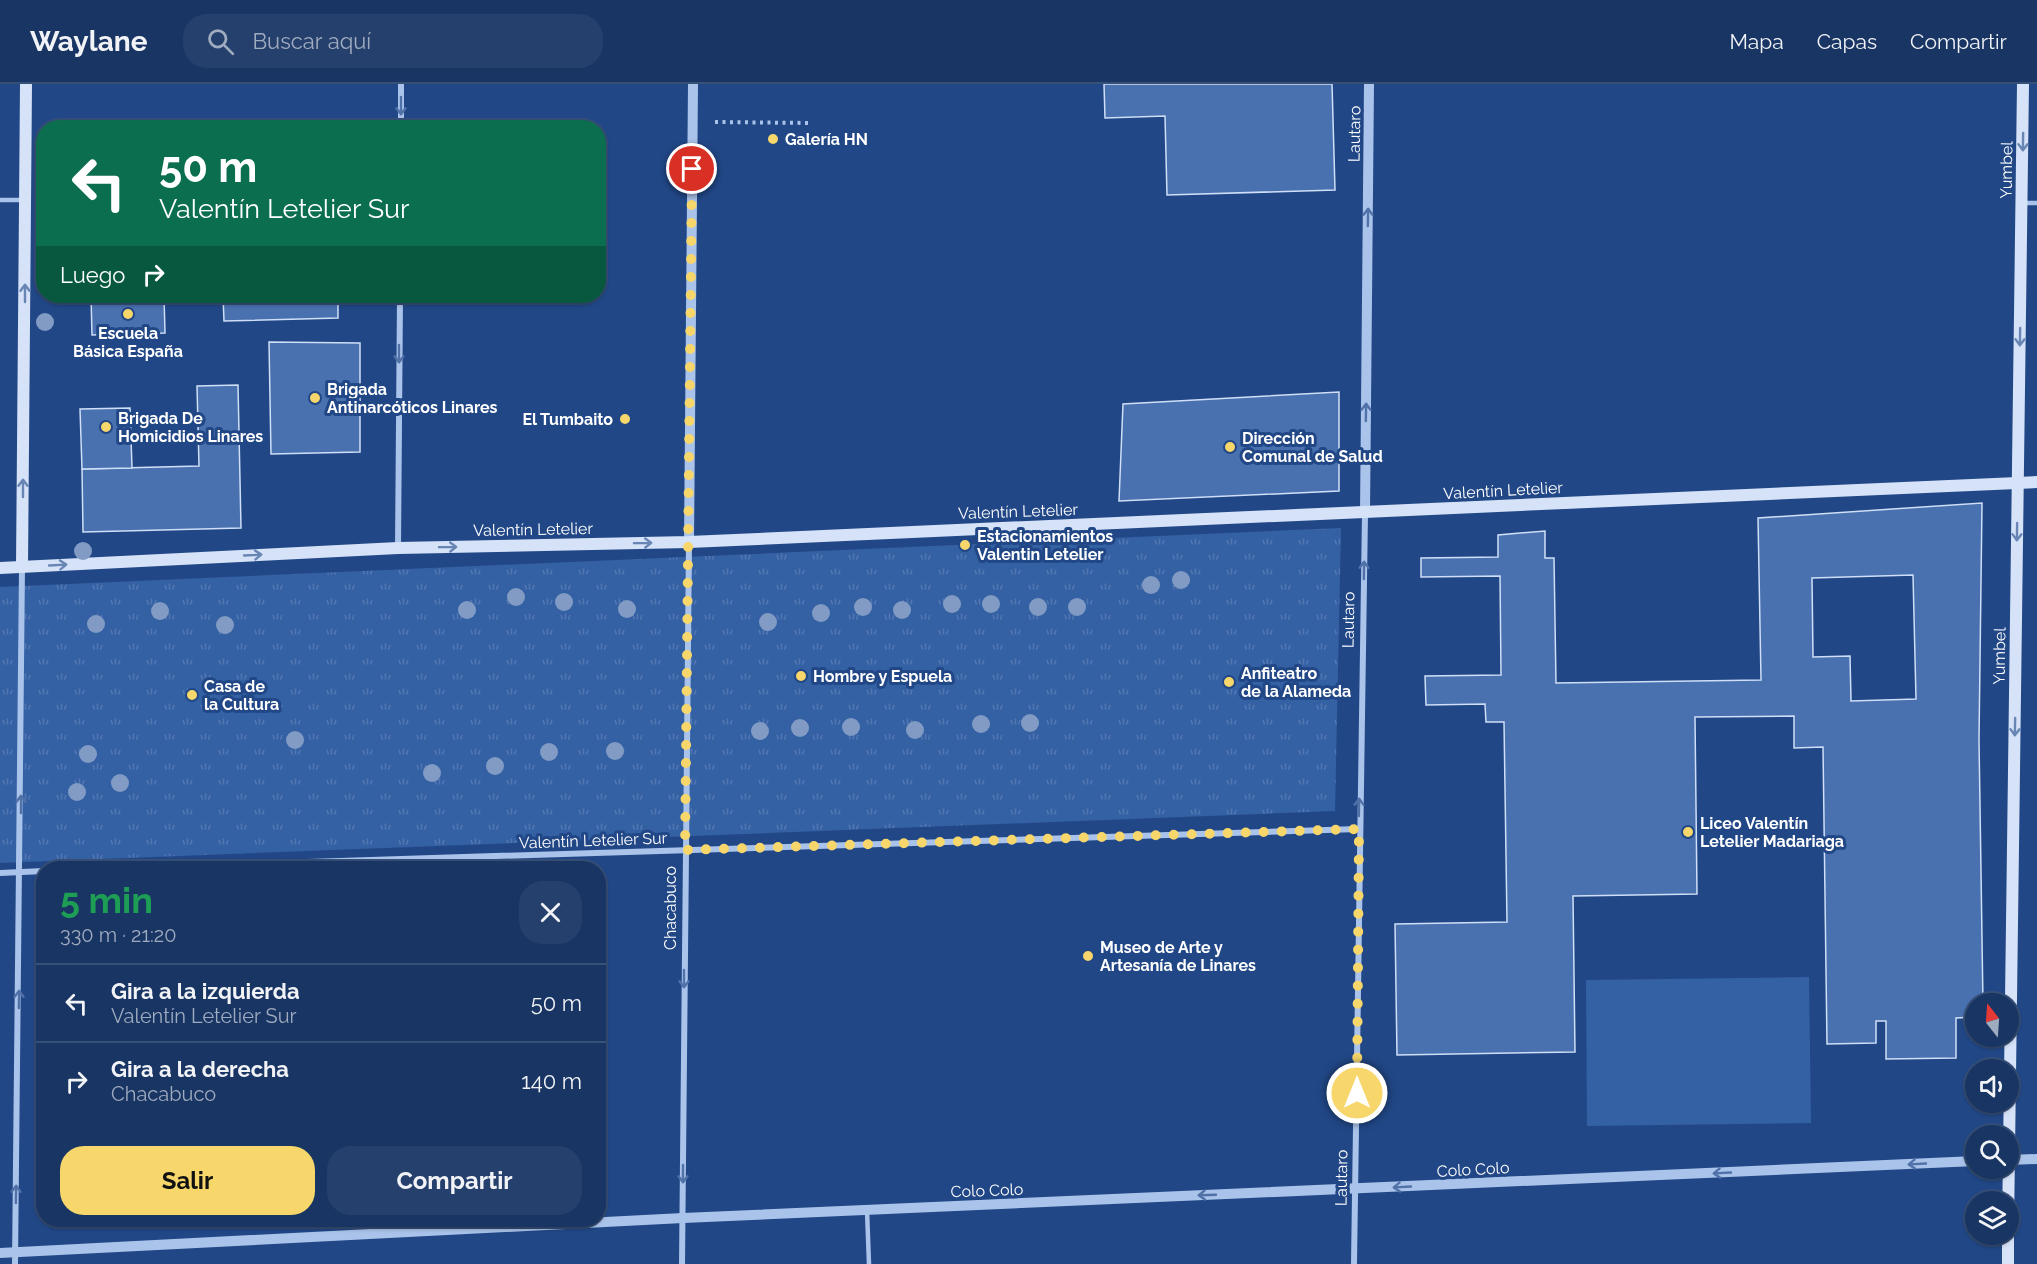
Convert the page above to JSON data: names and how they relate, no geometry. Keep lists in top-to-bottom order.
{
  "streets": {
    "main road": ["Yumbel", "Valentín Letelier"],
    "street": [
      "Lautaro",
      "Valentín Letelier Sur",
      "Chacabuco",
      "Colo Colo"
    ]
  },
  "crossings": [
    ["Lautaro", "Valentín Letelier"],
    ["Lautaro", "Valentín Letelier Sur"],
    ["Lautaro", "Colo Colo"],
    ["Yumbel", "Valentín Letelier"],
    ["Valentín Letelier", "Chacabuco"],
    ["Valentín Letelier Sur", "Chacabuco"],
    ["Chacabuco", "Colo Colo"]
  ],
  "one_way": ["Lautaro", "Yumbel", "Colo Colo"],
  "places": [
    "Galería HN",
    "Escuela Básica España",
    "Brigada Antinarcóticos Linares",
    "El Tumbaito",
    "Brigada De Homicidios Linares",
    "Dirección Comunal de Salud",
    "Estacionamientos Valentin Letelier",
    "Hombre y Espuela",
    "Anfiteatro de la Alameda",
    "Casa de la Cultura",
    "Liceo Valentín Letelier Madariaga",
    "Museo de Arte y Artesanía de Linares"
  ],
  "north": "top",
  "page": {
    "header": "Waylane",
    "search": "Buscar aquí",
    "nav": ["Mapa", "Capas", "Compartir"],
    "turn": ["50 m", "Valentín Letelier Sur"],
    "then": "Luego",
    "heading": ["5 min", "330 m · 21:20"],
    "list": [
      {
        "name": "Gira a la izquierda",
        "note": "Valentín Letelier Sur",
        "value": "50 m"
      },
      {
        "name": "Gira a la derecha",
        "note": "Chacabuco",
        "value": "140 m"
      }
    ],
    "buttons": ["Salir", "Compartir"]
  }
}
